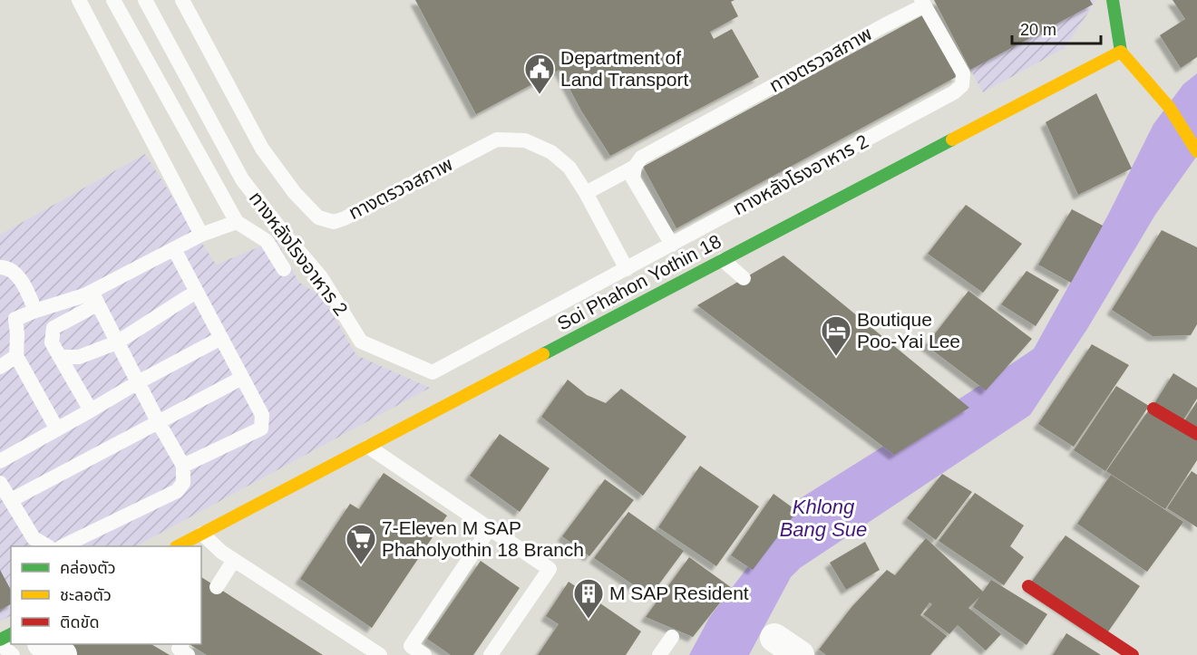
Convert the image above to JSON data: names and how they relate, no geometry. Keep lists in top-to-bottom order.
{
  "streets": {
    "street": ["Soi Phahon Yothin 18"],
    "lane": ["ทางตรวจสภาพ", "ทางหลังโรงอาหาร 2"]
  },
  "crossings": [
    ["ทางตรวจสภาพ", "ทางหลังโรงอาหาร 2"]
  ],
  "water": ["Khlong Bang Sue"],
  "places": {
    "public building": ["Department of Land Transport"],
    "hotel": ["Boutique Poo-Yai Lee"],
    "supermarket": ["7-Eleven M SAP Phaholyothin 18 Branch"],
    "building": ["M SAP Resident"]
  },
  "legend": ["คล่องตัว", "ชะลอตัว", "ติดขัด"],
  "scale_bar": "20 m"
}
